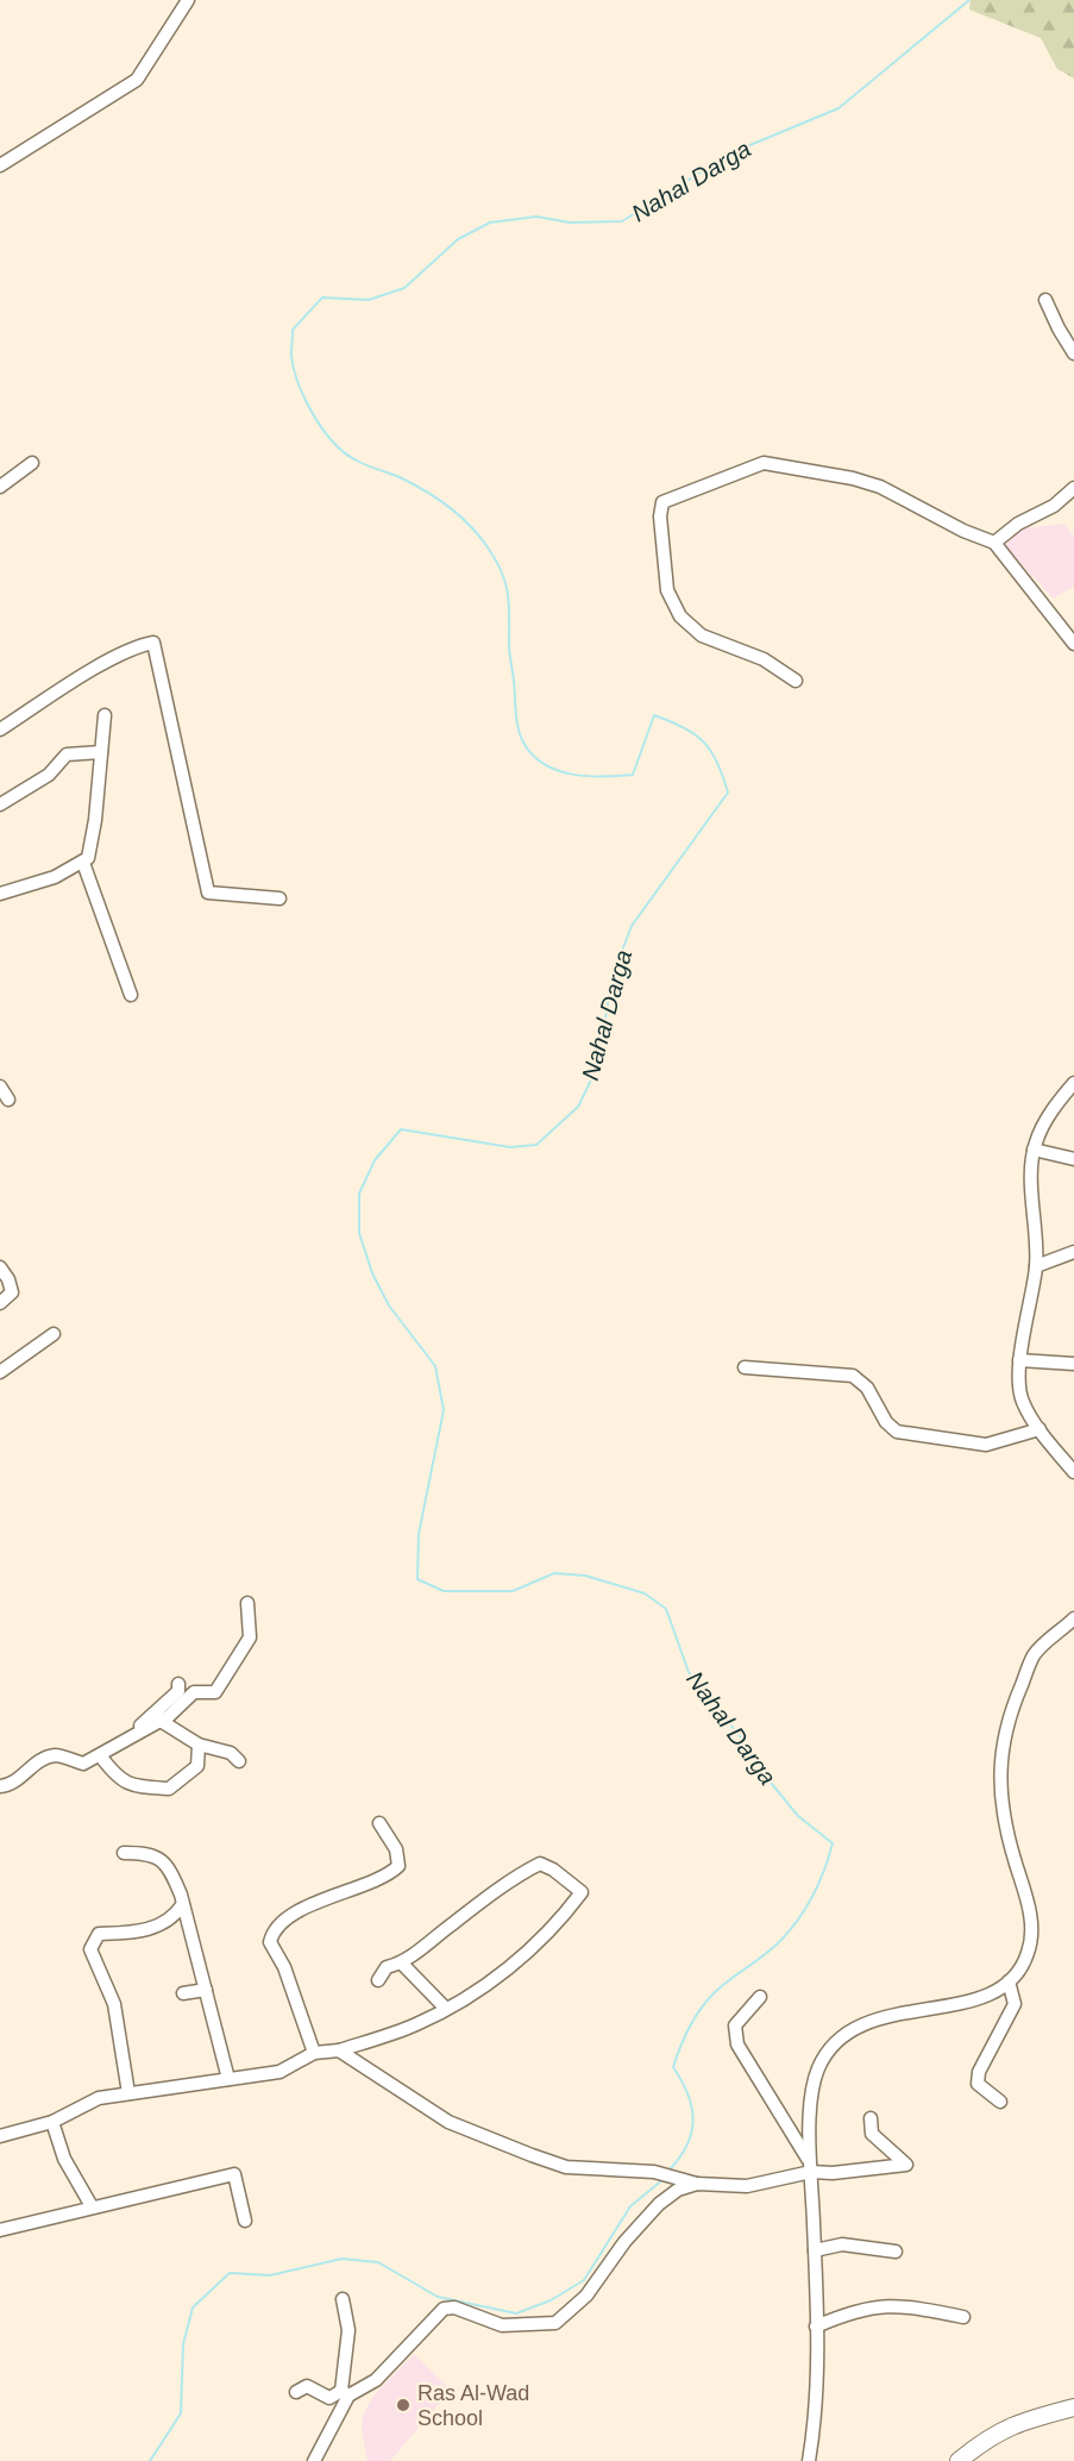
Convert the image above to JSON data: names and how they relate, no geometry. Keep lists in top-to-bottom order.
{
  "water": ["Nahal Darga"],
  "places": ["Ras Al-Wad School"]
}
